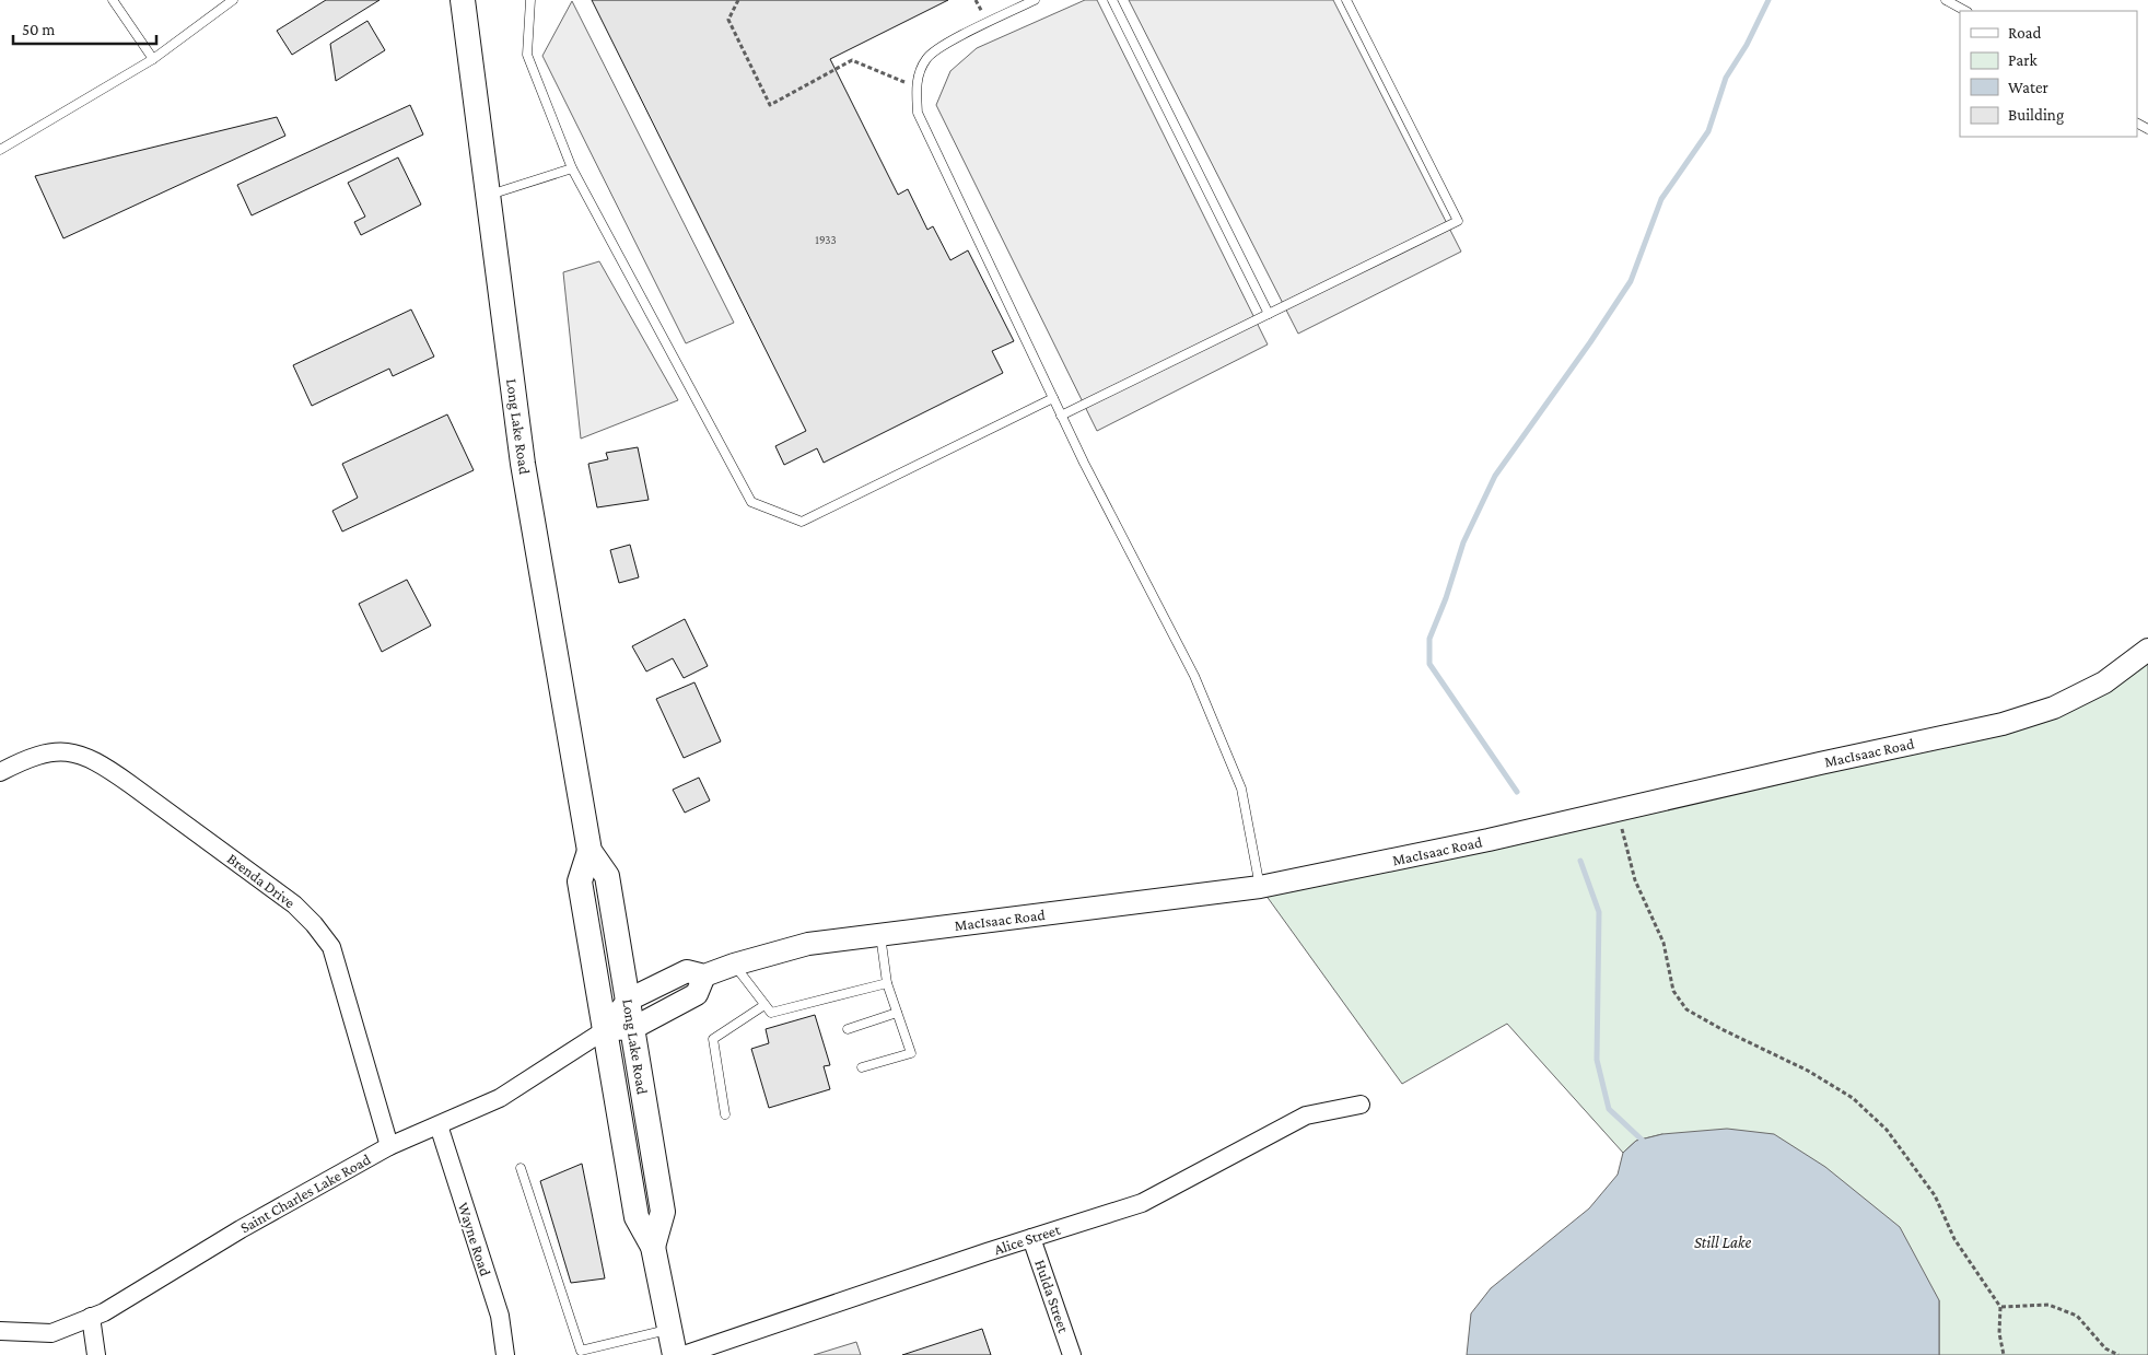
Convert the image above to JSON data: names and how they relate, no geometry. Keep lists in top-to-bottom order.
{
  "streets": {
    "main road": ["Long Lake Road"],
    "street": [
      "MacIsaac Road",
      "Brenda Drive",
      "Saint Charles Lake Road",
      "Wayne Road",
      "Alice Street",
      "Hulda Street"
    ]
  },
  "crossings": [
    ["Long Lake Road", "MacIsaac Road"],
    ["Long Lake Road", "Saint Charles Lake Road"],
    ["MacIsaac Road", "Saint Charles Lake Road"],
    ["Brenda Drive", "Saint Charles Lake Road"],
    ["Saint Charles Lake Road", "Wayne Road"],
    ["Alice Street", "Hulda Street"]
  ],
  "water": ["Still Lake"],
  "house_numbers": ["1933"],
  "legend": [
    "Road",
    "Park",
    "Water",
    "Building"
  ],
  "scale_bar": "50 m"
}
